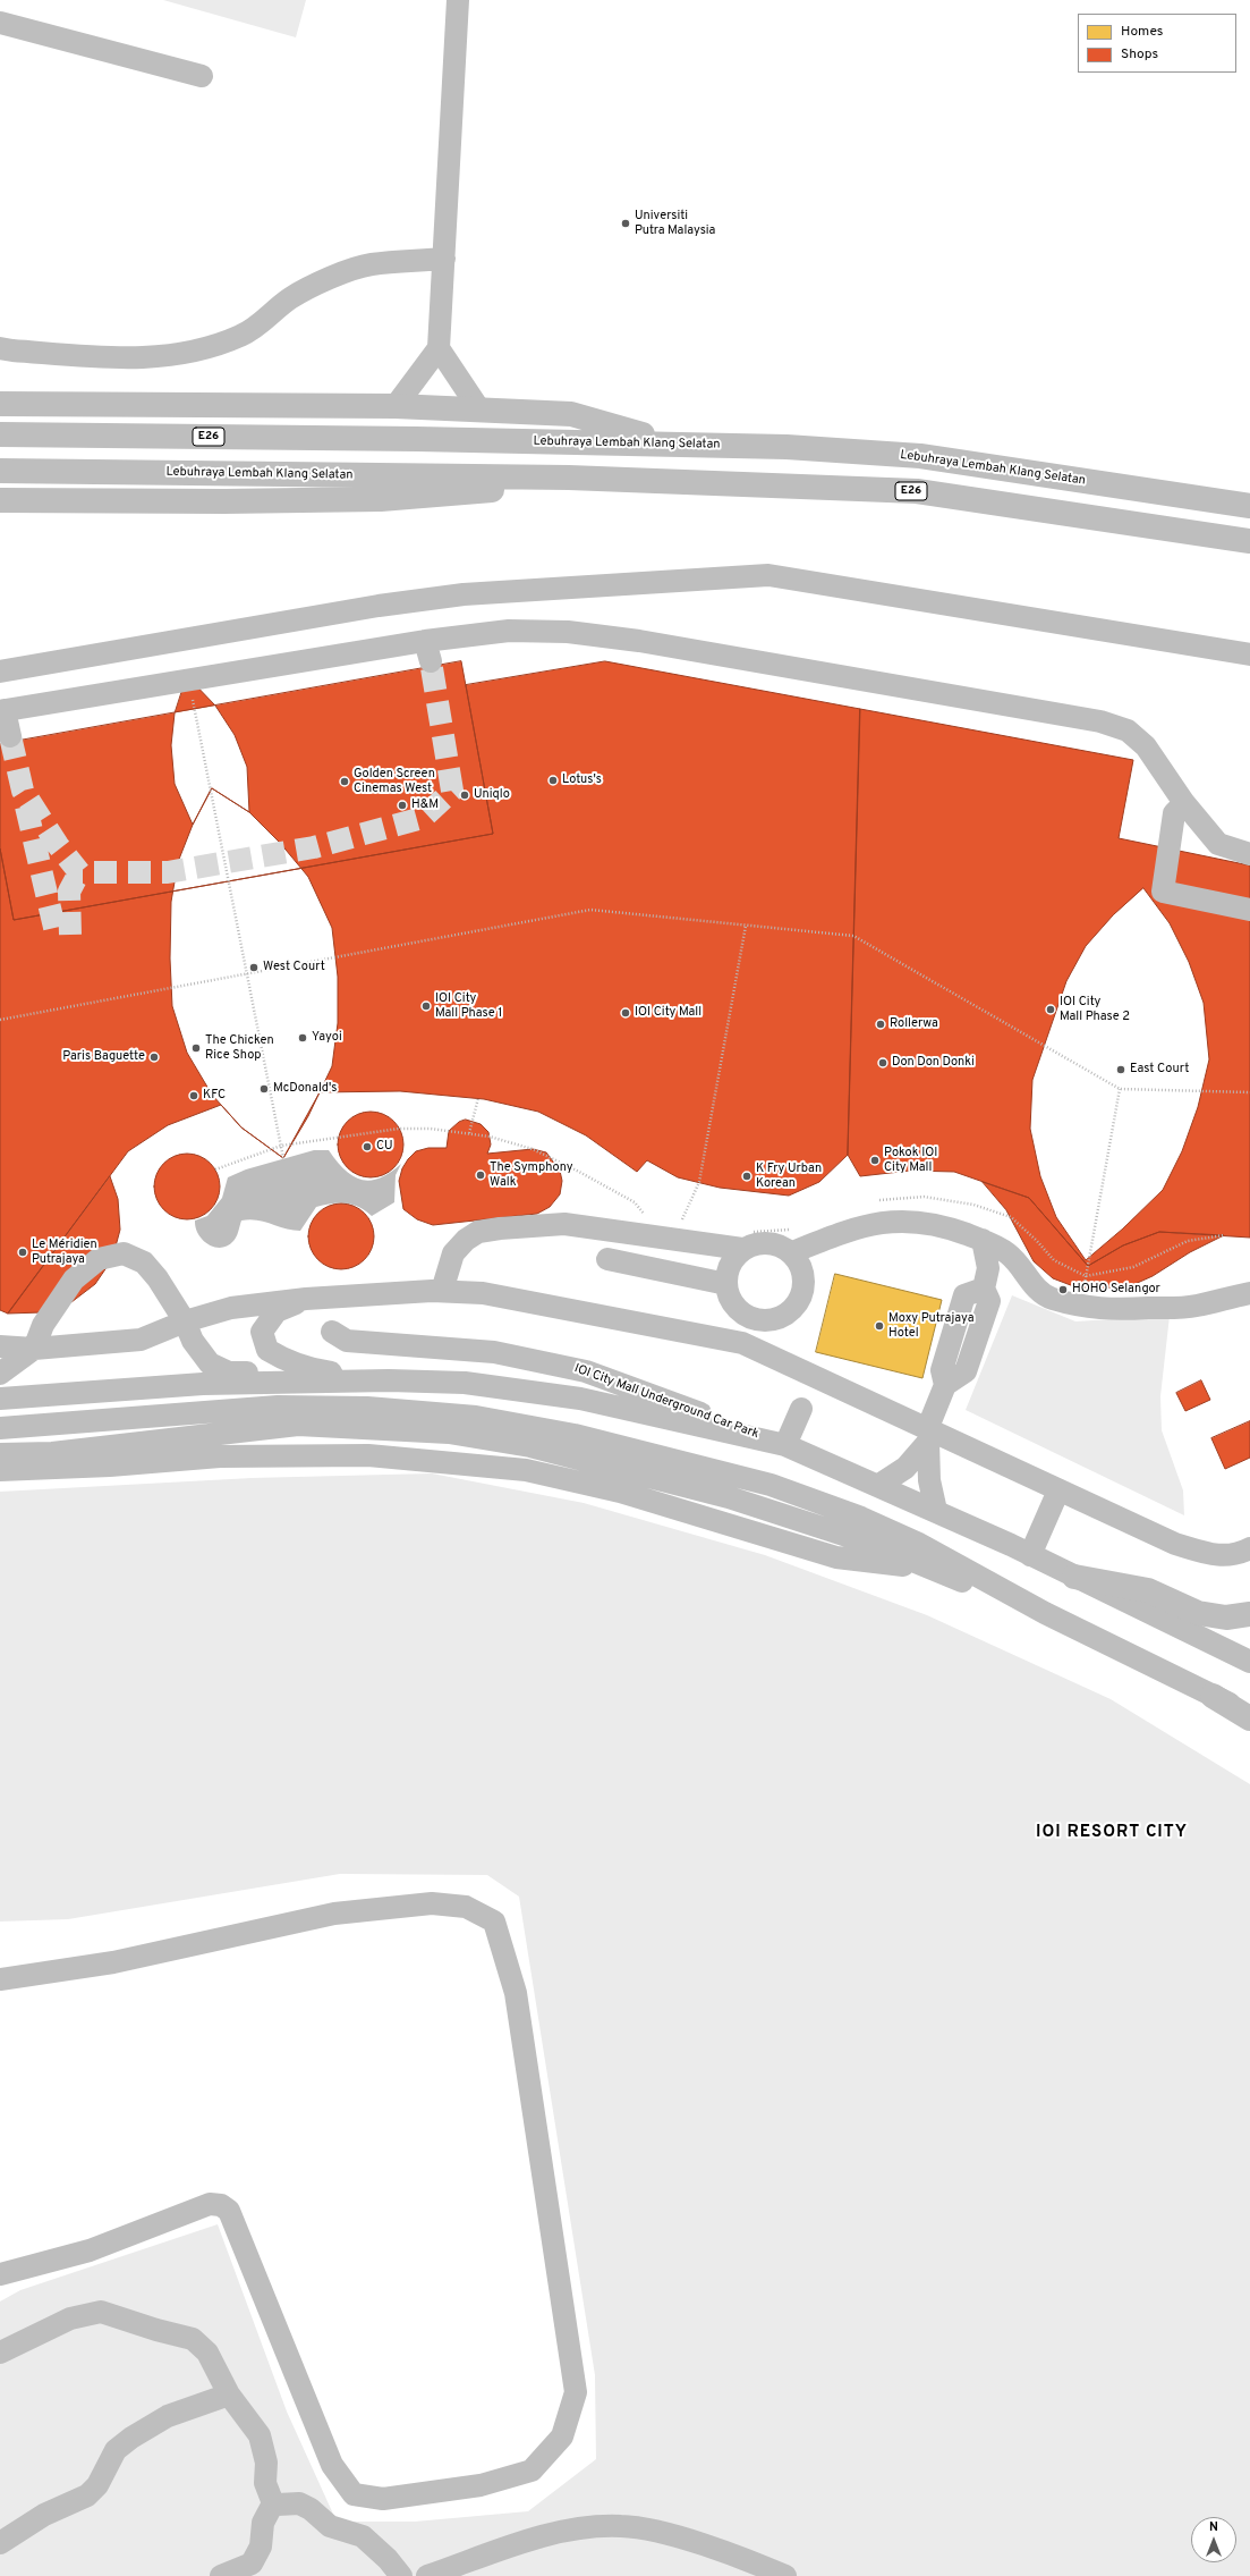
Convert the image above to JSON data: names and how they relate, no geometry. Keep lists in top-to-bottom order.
{
  "streets": {
    "main road": ["E26", "Lebuhraya Lembah Klang Selatan"],
    "street": ["IOI City Mall Underground Car Park"]
  },
  "districts": ["IOI RESORT CITY"],
  "places": [
    "Universiti Putra Malaysia",
    "Lotus's",
    "Golden Screen Cinemas West",
    "Uniqlo",
    "H&M",
    "West Court",
    "IOI City Mall Phase 1",
    "IOI City Mall Phase 2",
    "IOI City Mall",
    "Rollerwa",
    "Yayoi",
    "The Chicken Rice Shop",
    "Paris Baguette",
    "Don Don Donki",
    "East Court",
    "McDonald's",
    "KFC",
    "CU",
    "Pokok IOI City Mall",
    "The Symphony Walk",
    "K Fry Urban Korean",
    "Le Méridien Putrajaya",
    "HOHO Selangor",
    "Moxy Putrajaya Hotel"
  ],
  "legend": ["Homes", "Shops"],
  "north": "top"
}
